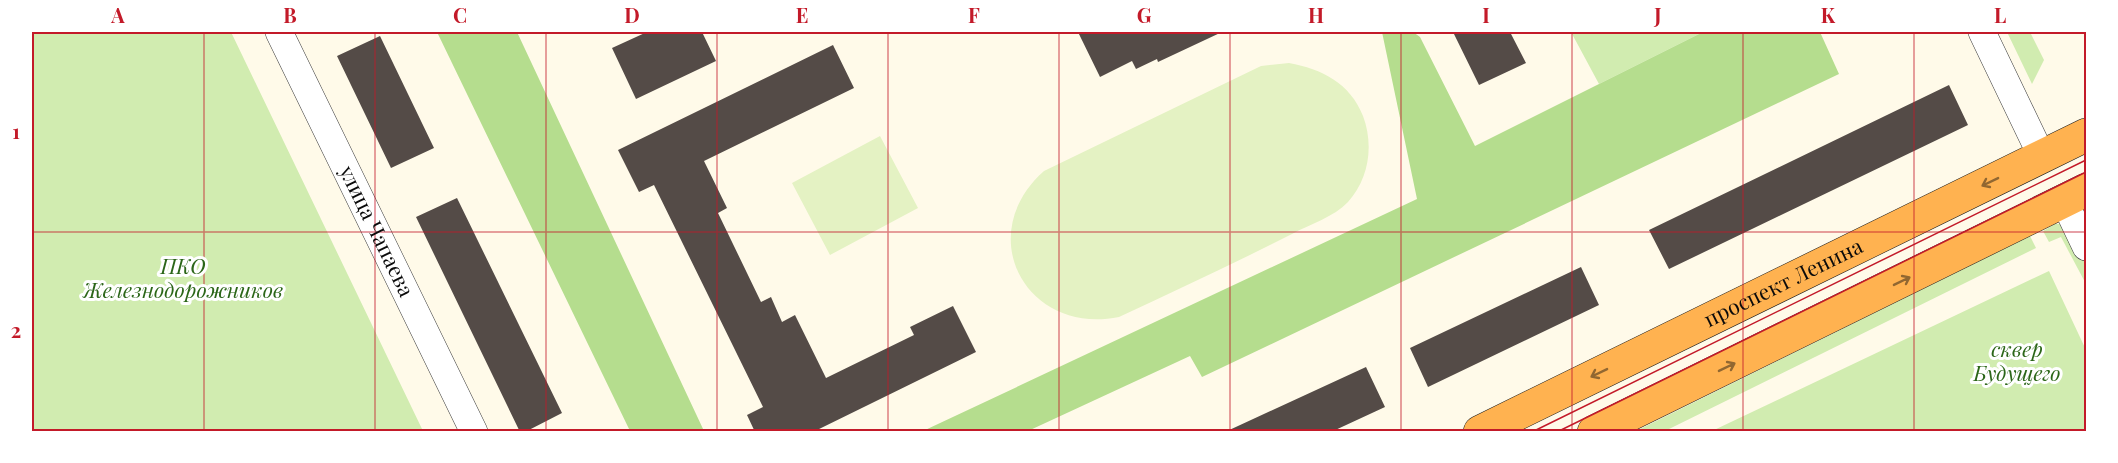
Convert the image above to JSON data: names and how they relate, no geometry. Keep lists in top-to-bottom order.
{
  "streets": {
    "highway": ["проспект Ленина"],
    "street": ["улица Чапаева"]
  },
  "parks": ["ПКО Железнодорожников", "сквер Будущего"],
  "grid": {
    "columns": [
      "A",
      "B",
      "C",
      "D",
      "E",
      "F",
      "G",
      "H",
      "I",
      "J",
      "K",
      "L"
    ],
    "rows": ["1", "2"]
  }
}
